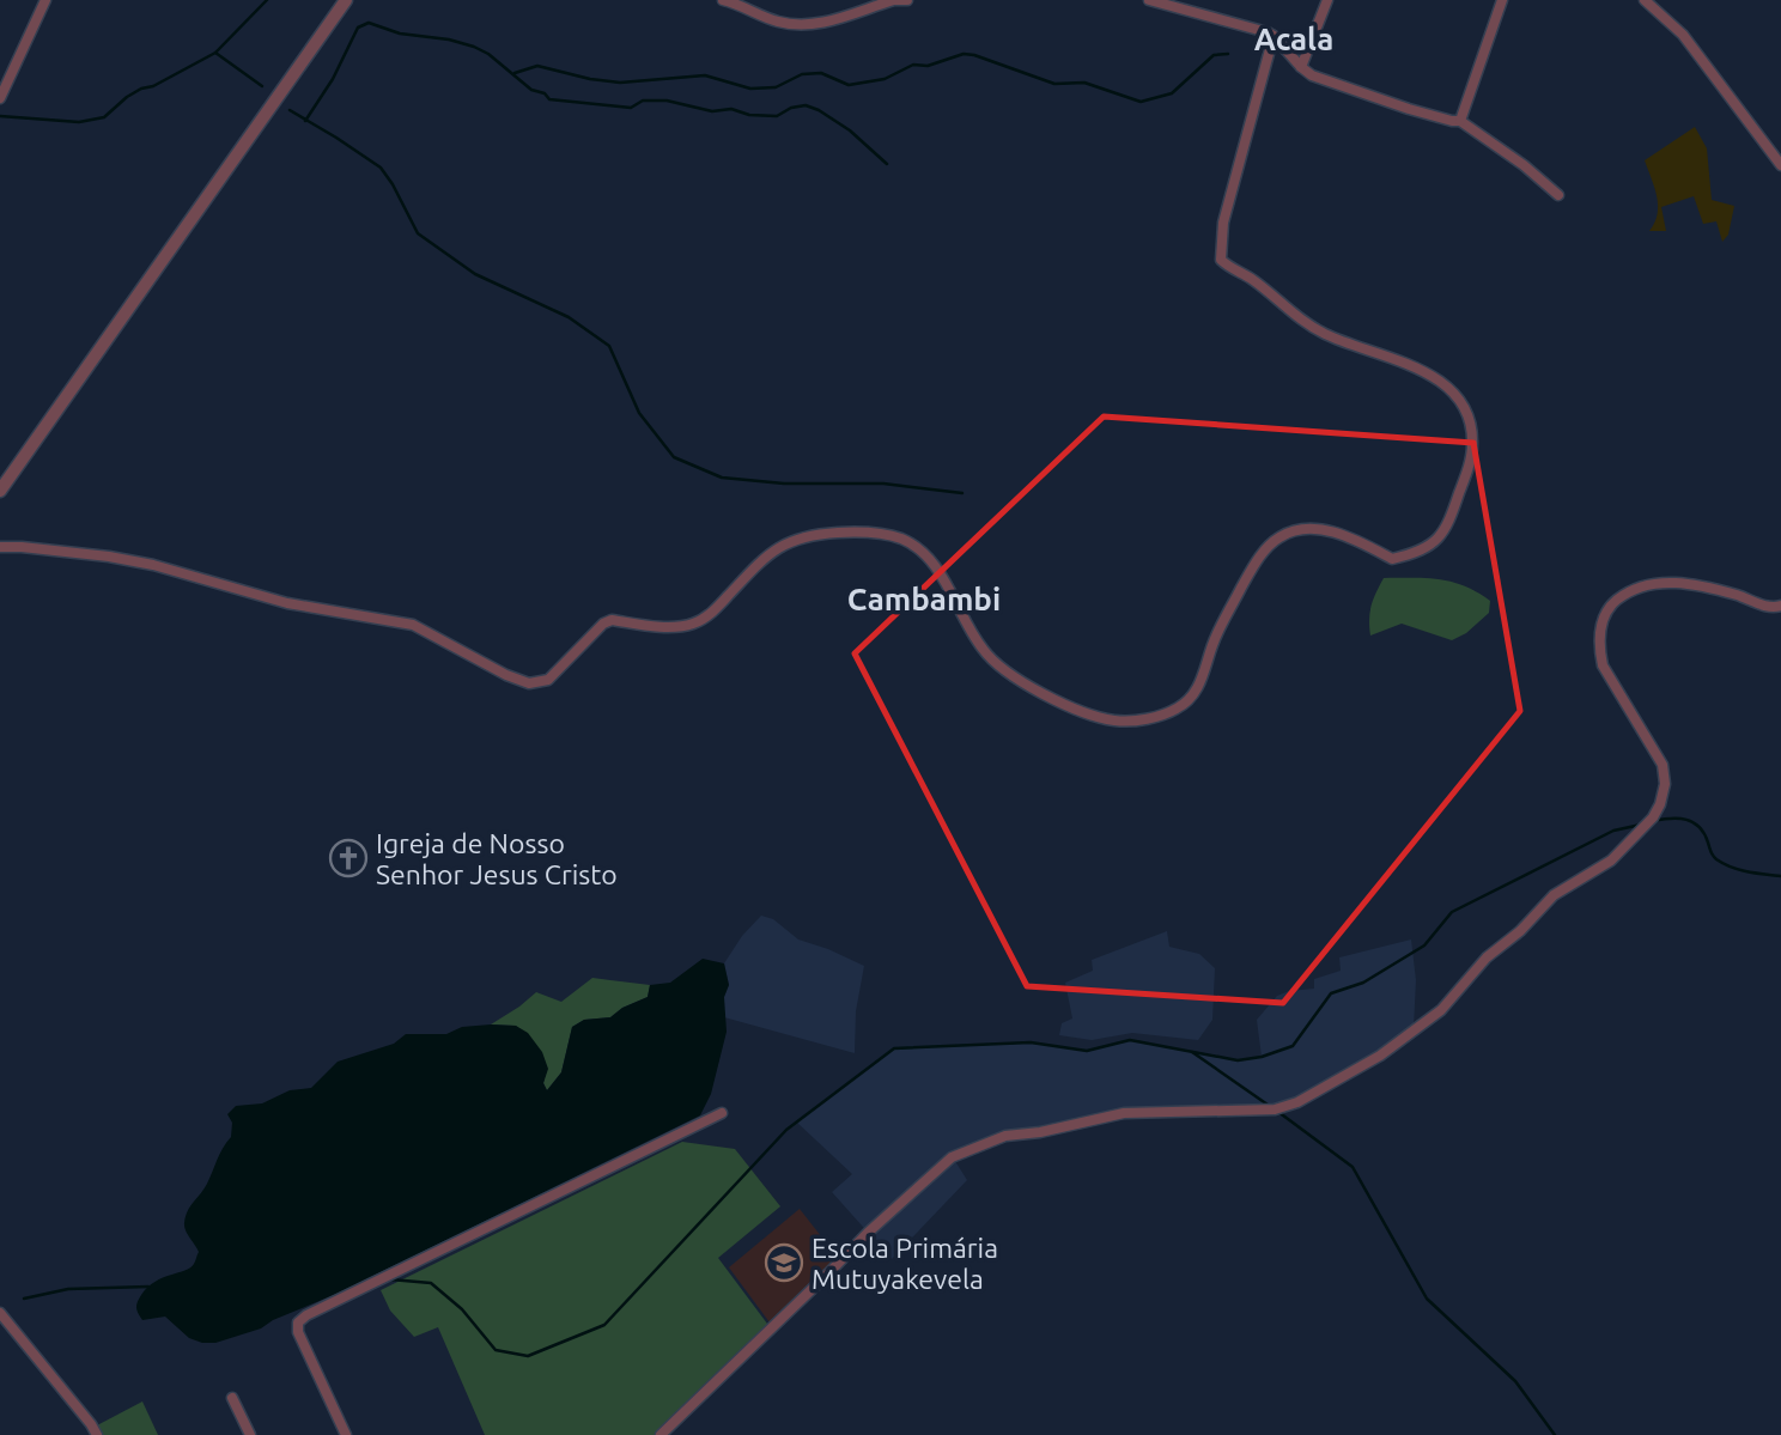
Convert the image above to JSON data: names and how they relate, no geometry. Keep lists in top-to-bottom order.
{
  "districts": ["Acala", "Cambambi"],
  "places": {
    "church": ["Igreja de Nosso Senhor Jesus Cristo"],
    "school or university": ["Escola Primária Mutuyakevela"]
  }
}
